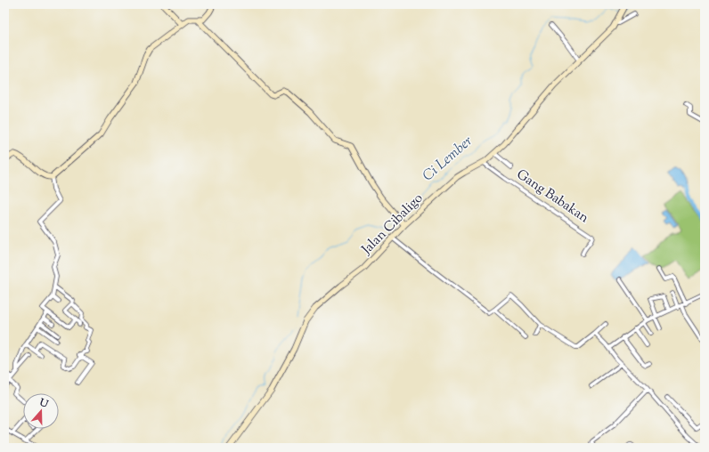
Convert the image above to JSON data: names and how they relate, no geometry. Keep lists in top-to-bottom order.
{
  "streets": {
    "main road": ["Jalan Cibaligo"],
    "street": ["Gang Babakan"]
  },
  "crossings": [
    ["Gang Babakan", "Jalan Cibaligo"]
  ],
  "water": ["Ci Lember"],
  "north": "top"
}
